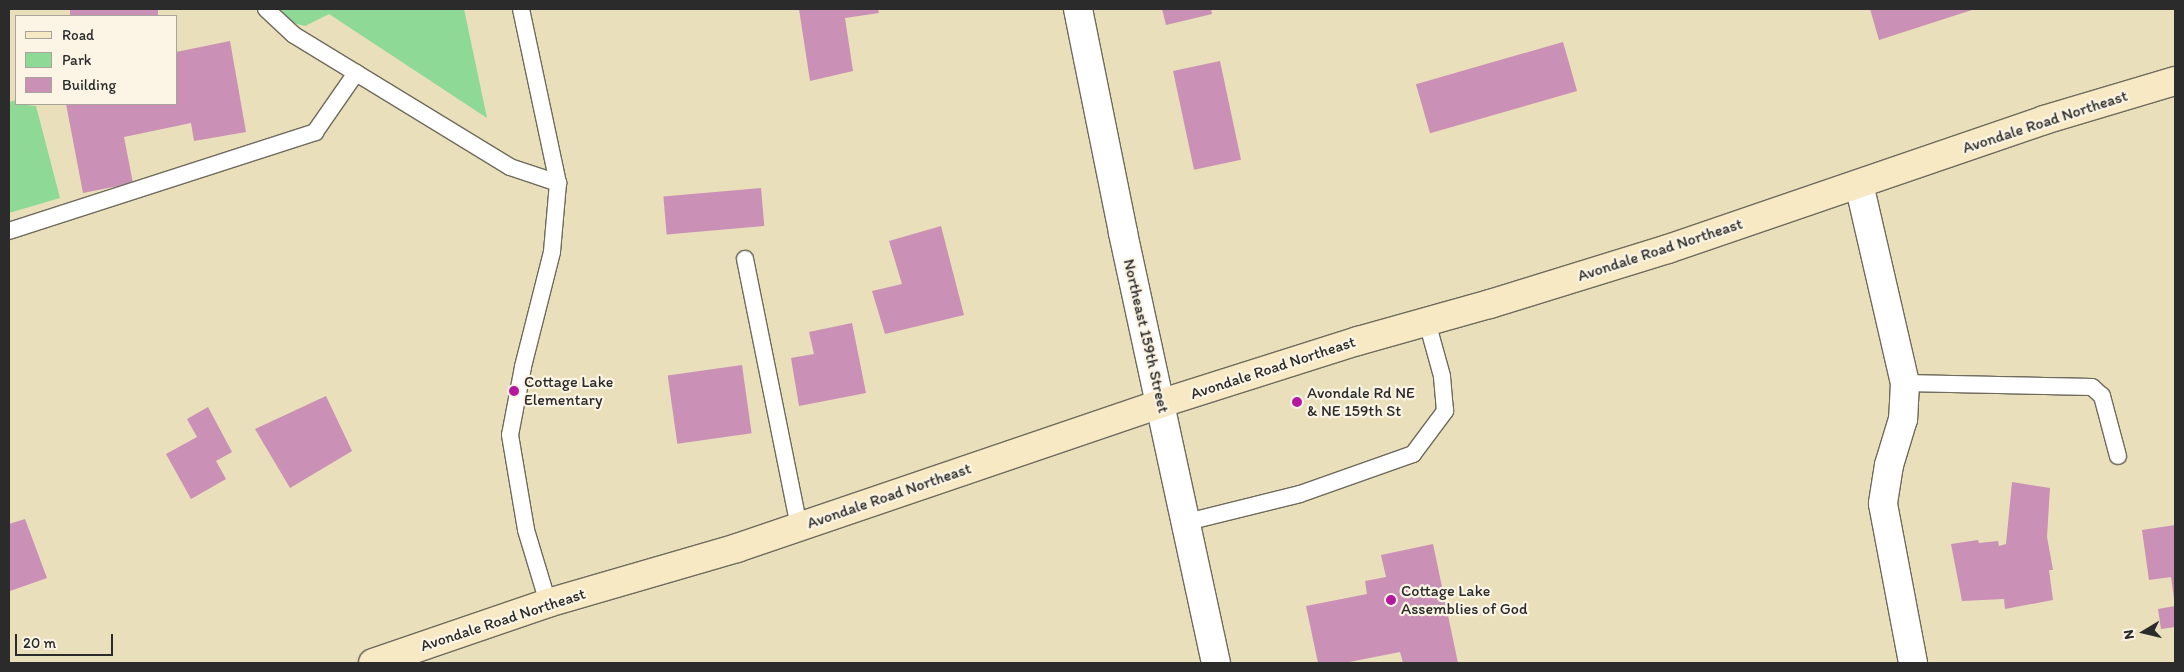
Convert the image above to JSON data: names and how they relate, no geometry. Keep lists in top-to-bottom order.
{
  "streets": {
    "main road": ["Avondale Road Northeast"],
    "street": ["Northeast 159th Street"]
  },
  "crossings": [
    ["Avondale Road Northeast", "Northeast 159th Street"]
  ],
  "places": ["Cottage Lake Elementary", "Avondale Rd NE & NE 159th St", "Cottage Lake Assemblies of God"],
  "legend": ["Road", "Park", "Building"],
  "scale_bar": "20 m",
  "north": "left"
}
